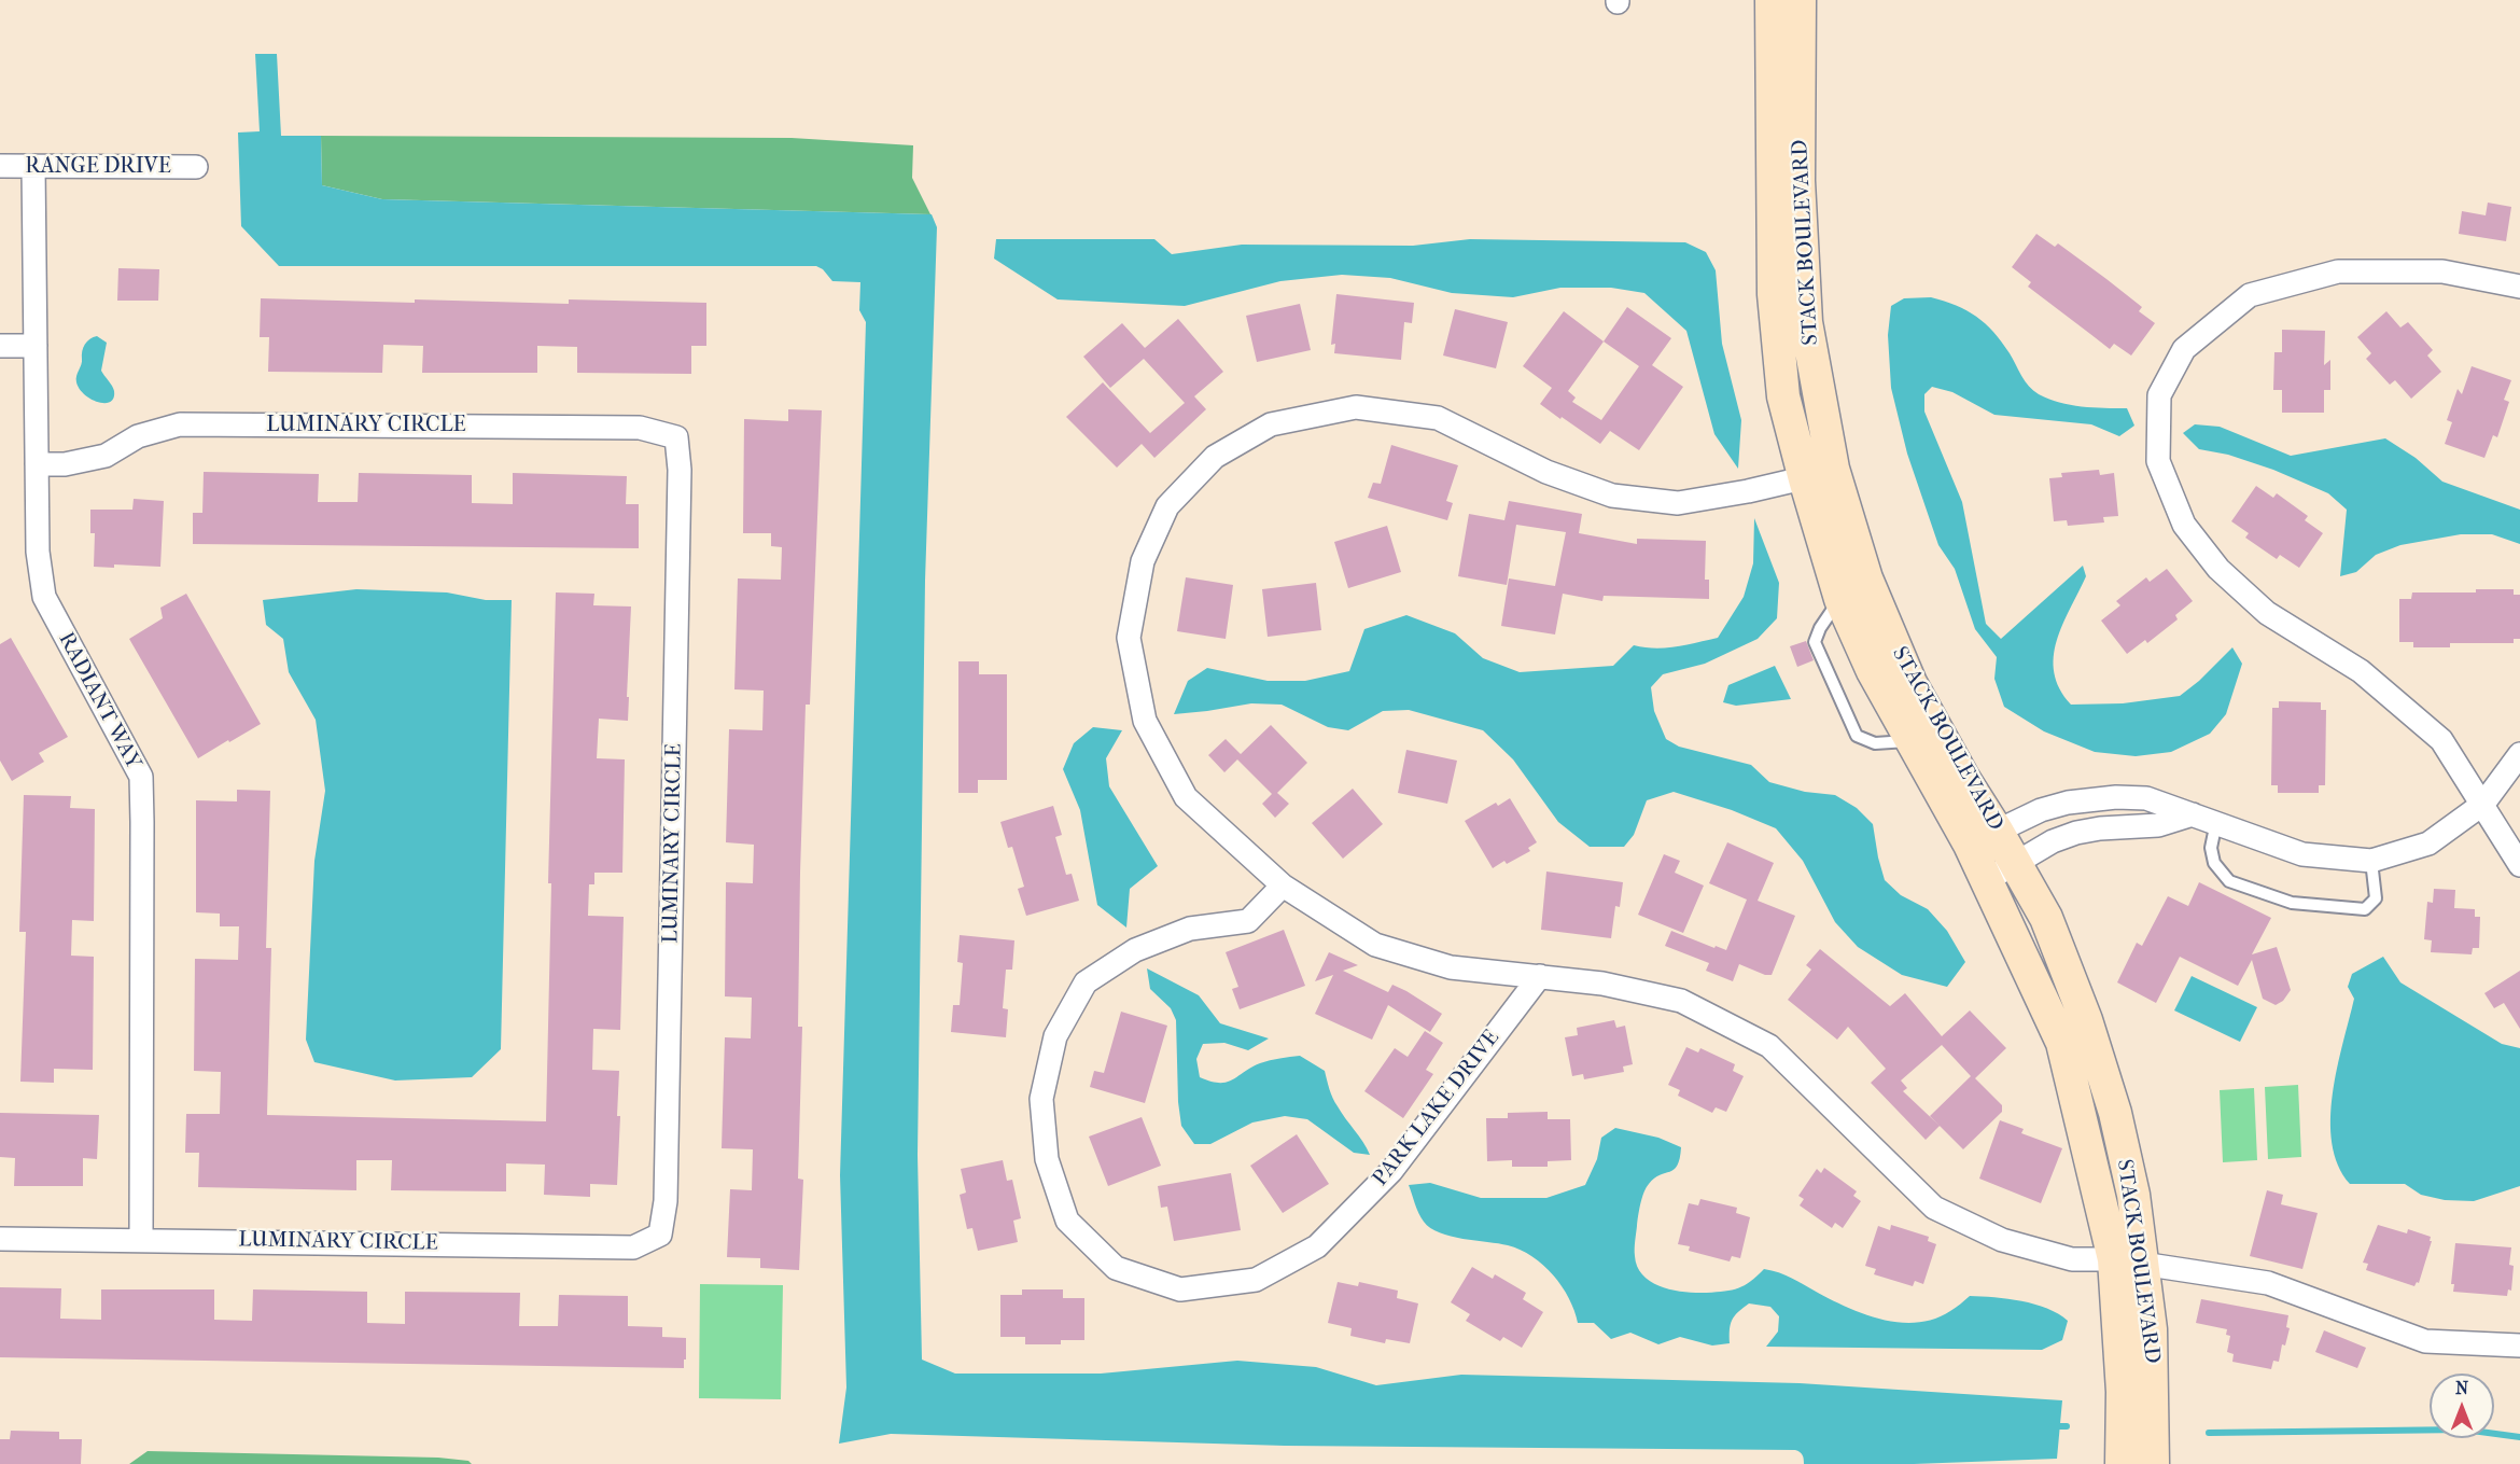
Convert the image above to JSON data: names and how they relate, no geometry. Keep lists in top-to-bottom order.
{
  "streets": {
    "street": [
      "RANGE DRIVE",
      "STACK BOULEVARD",
      "LUMINARY CIRCLE",
      "RADIANT WAY",
      "PARK LAKE DRIVE"
    ]
  },
  "crossings": [
    ["RANGE DRIVE", "RADIANT WAY"],
    ["LUMINARY CIRCLE", "RADIANT WAY"]
  ],
  "north": "top"
}
